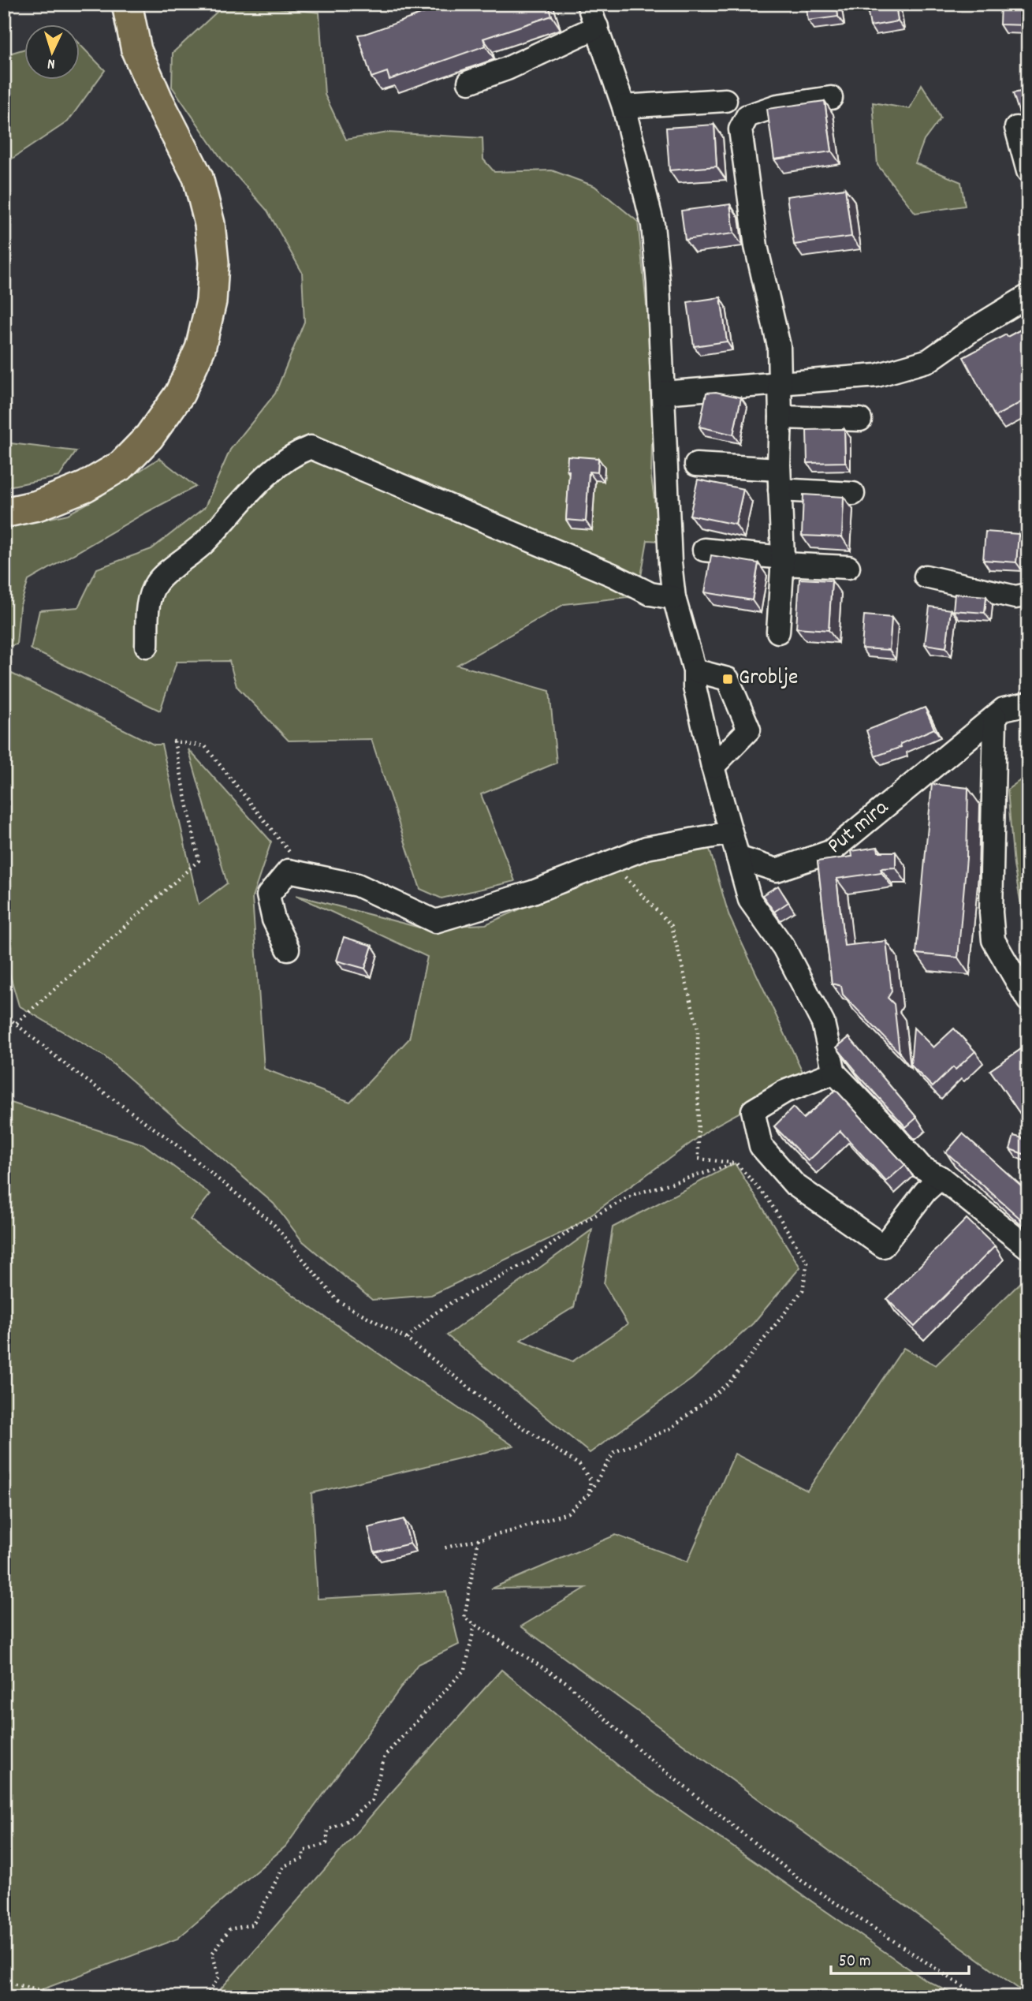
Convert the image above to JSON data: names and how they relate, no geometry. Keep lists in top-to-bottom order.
{
  "streets": {
    "street": ["Put mira"]
  },
  "places": {
    "transit": ["Groblje"]
  },
  "scale_bar": "50 m",
  "north": "bottom"
}
